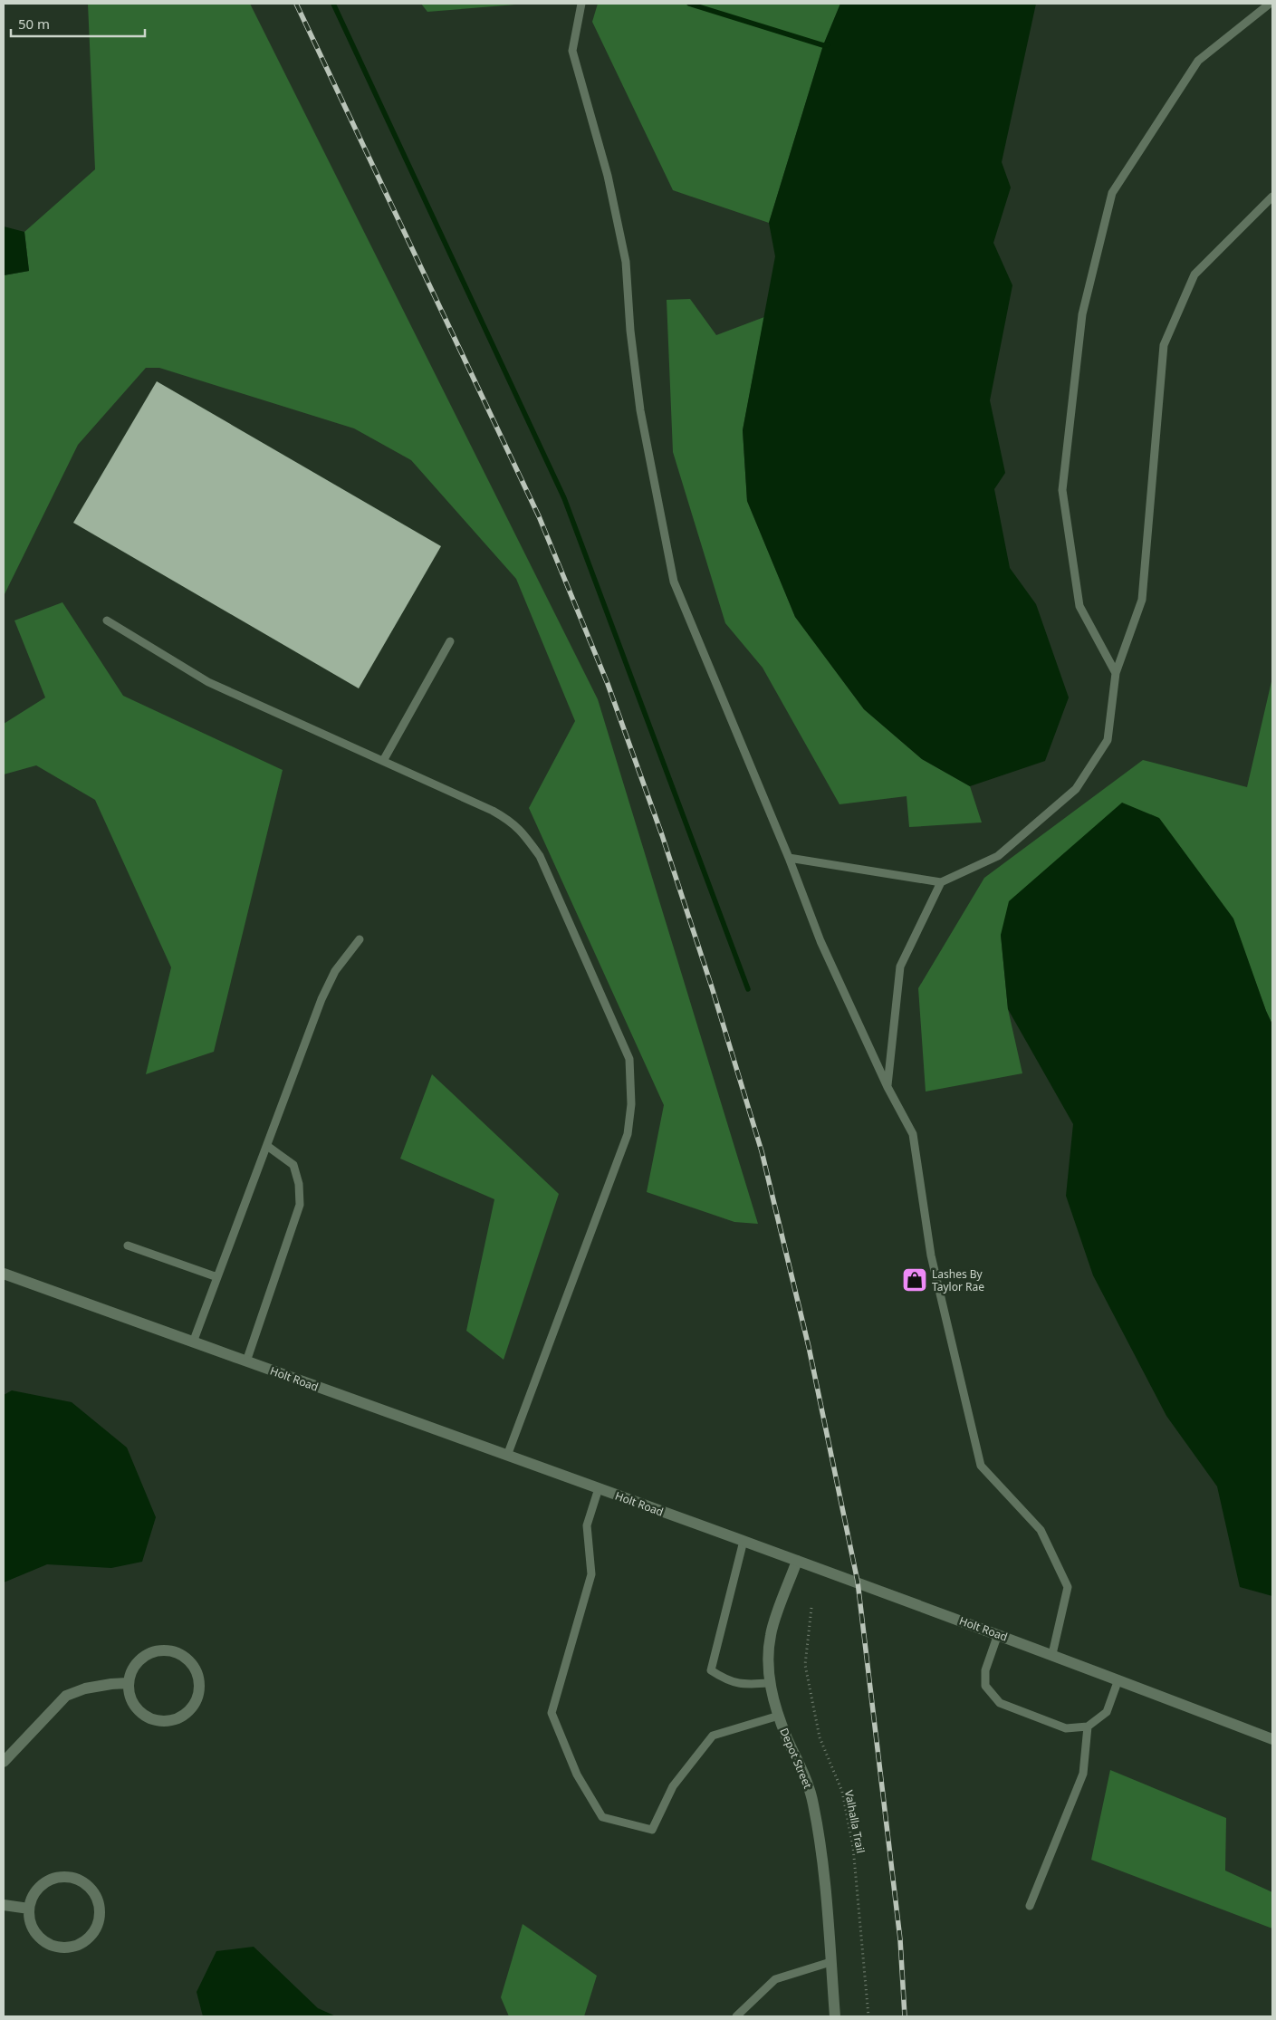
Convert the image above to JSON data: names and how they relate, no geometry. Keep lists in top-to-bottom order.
{
  "streets": {
    "main road": ["Holt Road", "Depot Street"],
    "path": ["Valhalla Trail"]
  },
  "crossings": [
    ["Holt Road", "Depot Street"]
  ],
  "places": {
    "shop": ["Lashes By Taylor Rae"]
  },
  "scale_bar": "50 m"
}
